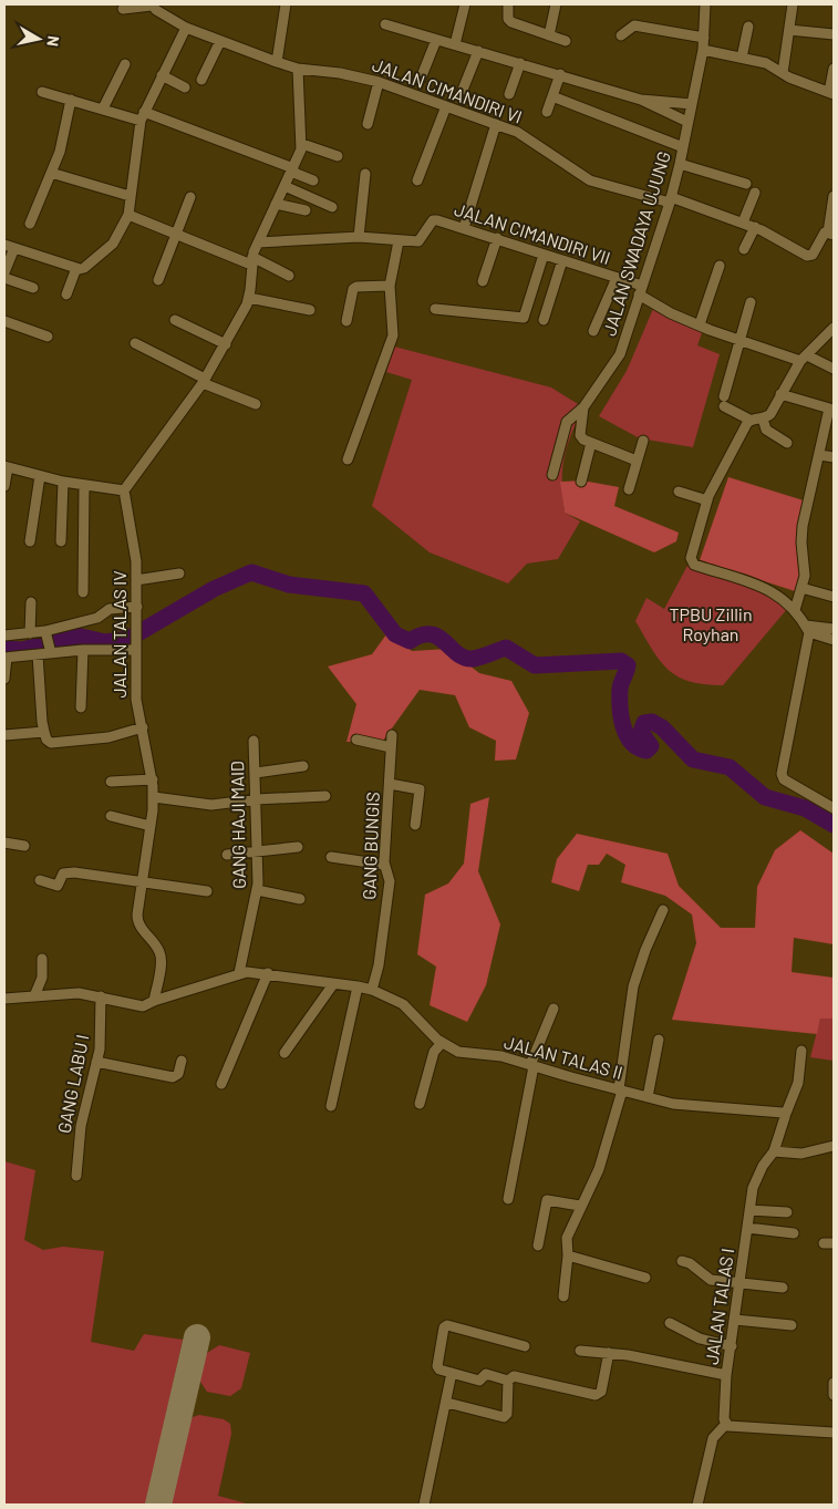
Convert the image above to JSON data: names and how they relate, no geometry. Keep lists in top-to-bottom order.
{
  "streets": {
    "street": [
      "JALAN CIMANDIRI VI",
      "JALAN CIMANDIRI VII",
      "JALAN SWADAYA UJUNG",
      "JALAN TALAS IV",
      "GANG HAJI MAID",
      "GANG BUNGIS",
      "JALAN TALAS II",
      "GANG LABU I",
      "JALAN TALAS I"
    ]
  },
  "crossings": [
    ["JALAN CIMANDIRI VI", "JALAN SWADAYA UJUNG"],
    ["JALAN CIMANDIRI VII", "JALAN SWADAYA UJUNG"],
    ["JALAN TALAS IV", "JALAN TALAS II"],
    ["GANG HAJI MAID", "JALAN TALAS II"],
    ["GANG BUNGIS", "JALAN TALAS II"],
    ["JALAN TALAS II", "GANG LABU I"]
  ],
  "parks": ["TPBU Zillin Royhan"],
  "north": "right"
}
